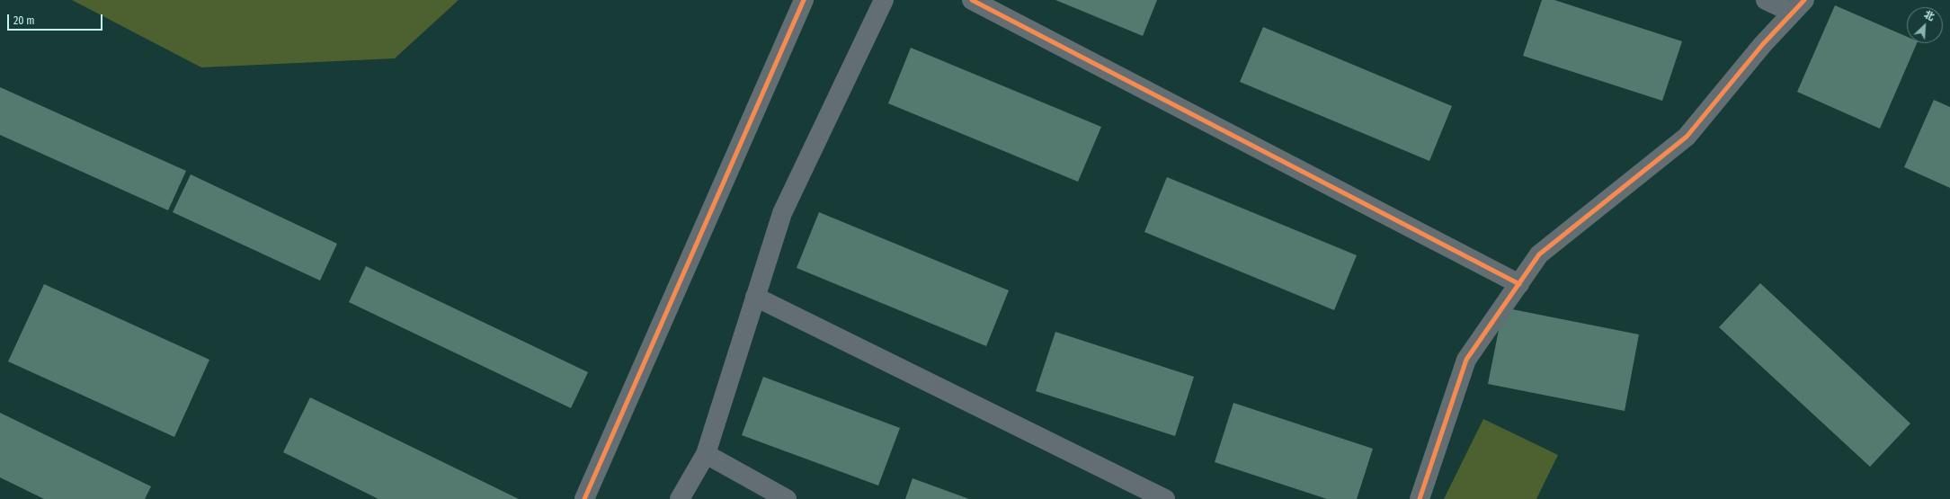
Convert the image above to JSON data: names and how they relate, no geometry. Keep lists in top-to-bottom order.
{
  "scale_bar": "20 m",
  "north": "top right"
}
